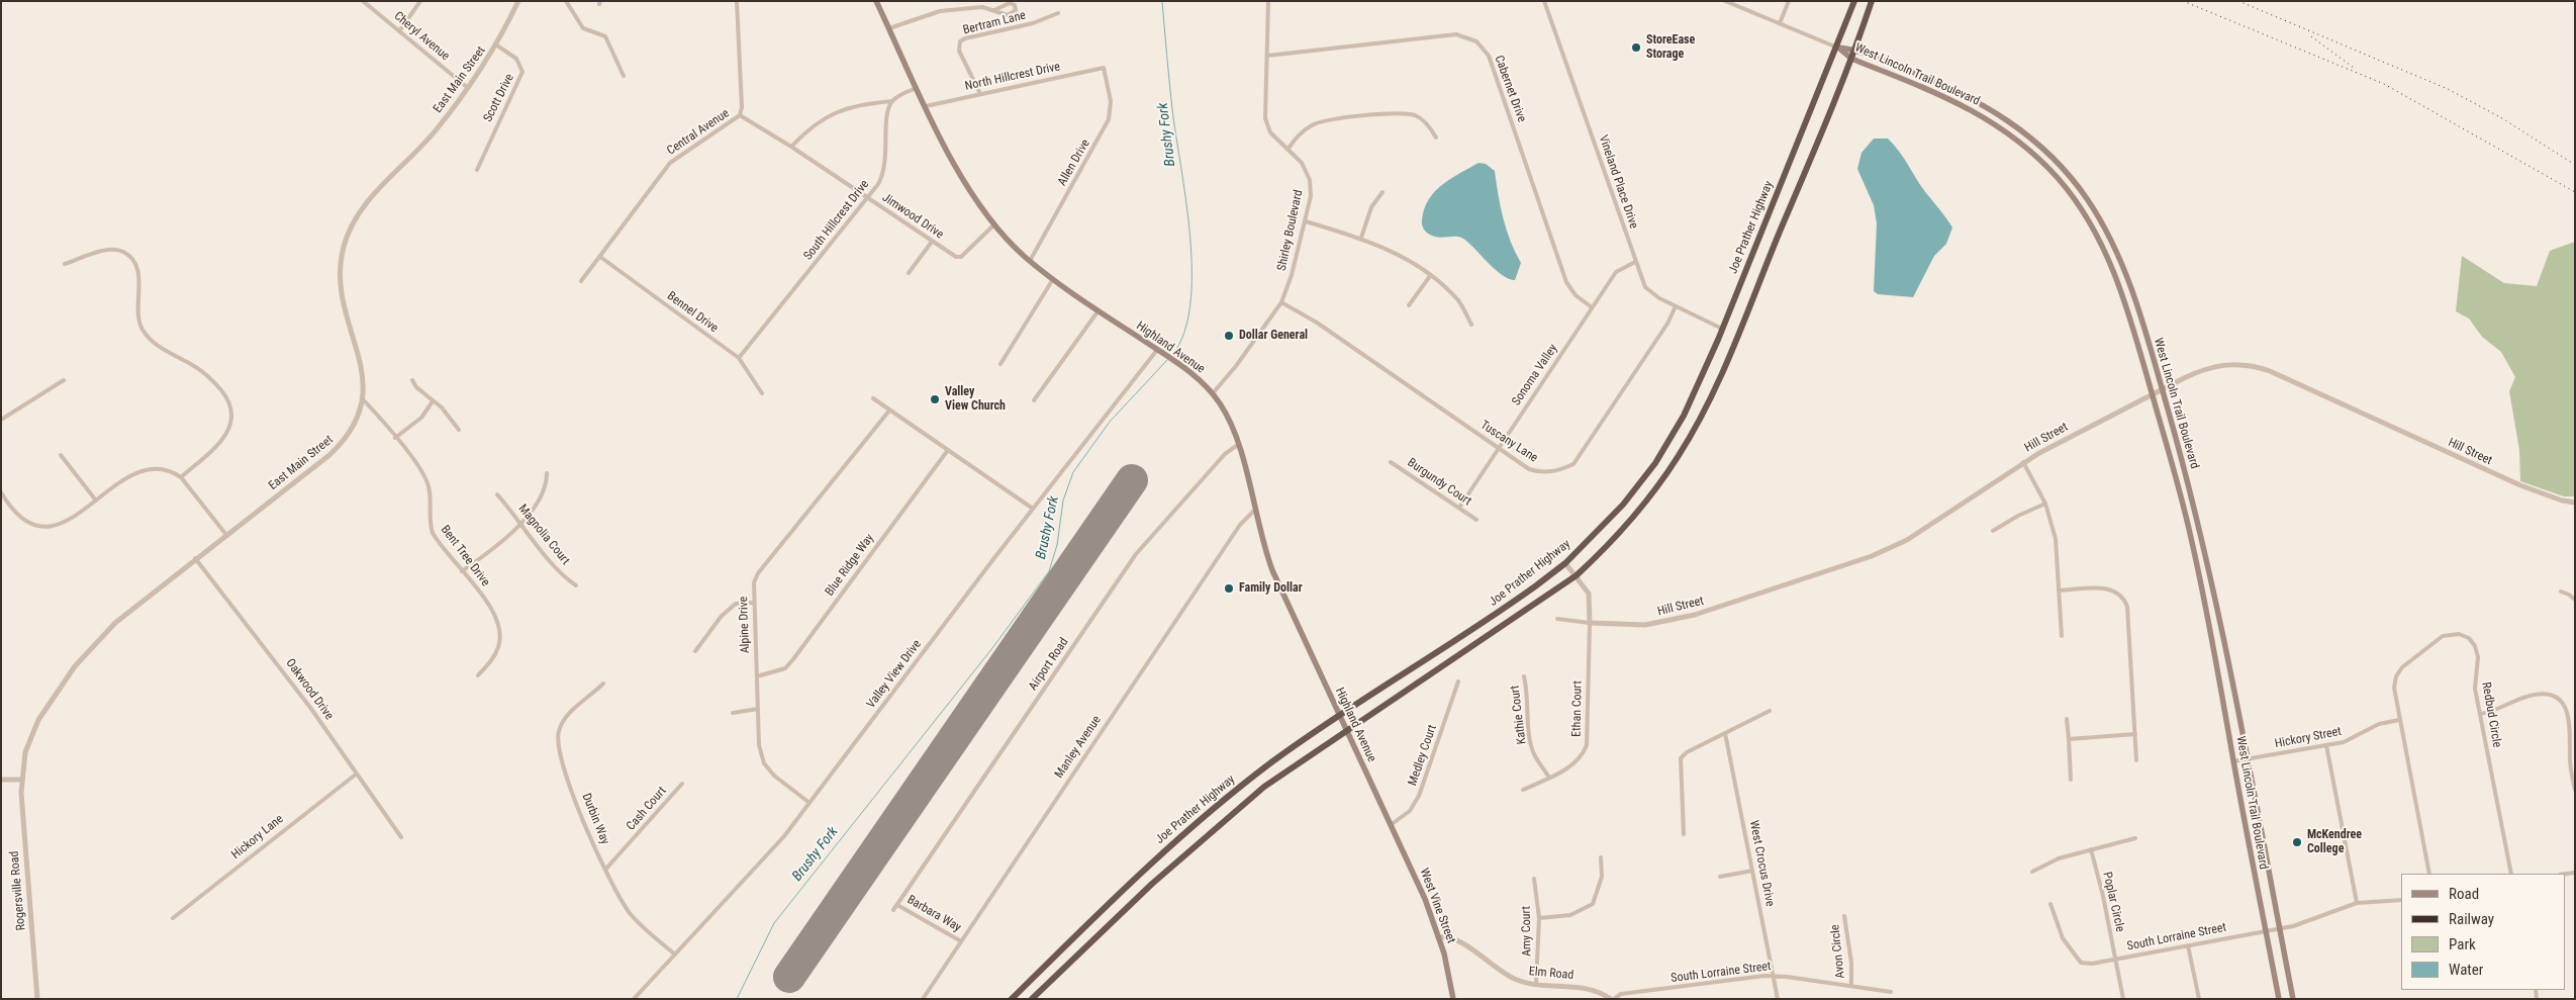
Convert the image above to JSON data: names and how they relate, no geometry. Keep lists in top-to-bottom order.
{
  "streets": {
    "highway": ["Joe Prather Highway"],
    "main road": ["West Lincoln Trail Boulevard", "Highland Avenue", "West Vine Street"],
    "street": [
      "Bertram Lane",
      "Cheryl Avenue",
      "North Hillcrest Drive",
      "East Main Street",
      "Cabernet Drive",
      "Scott Drive",
      "Central Avenue",
      "Allen Drive",
      "Vineland Place Drive",
      "Jimwood Drive",
      "South Hillcrest Drive",
      "Shirley Boulevard",
      "Bennel Drive",
      "Sonoma Valley",
      "Hill Street",
      "Tuscany Lane",
      "Burgundy Court",
      "Magnolia Court",
      "Bent Tree Drive",
      "Blue Ridge Way",
      "Alpine Drive",
      "Airport Road",
      "Valley View Drive",
      "Oakwood Drive",
      "Ethan Court",
      "Kathie Court",
      "Redbud Circle",
      "Hickory Street",
      "Manley Avenue",
      "Medley Court",
      "Cash Court",
      "Durbin Way",
      "Hickory Lane",
      "West Crocus Drive",
      "Rogersville Road",
      "Poplar Circle",
      "Barbara Way",
      "Amy Court",
      "South Lorraine Street",
      "Avon Circle",
      "Elm Road"
    ]
  },
  "crossings": [
    ["Bertram Lane", "North Hillcrest Drive"],
    ["Cheryl Avenue", "East Main Street"],
    ["West Lincoln Trail Boulevard", "Joe Prather Highway"],
    ["West Lincoln Trail Boulevard", "Hill Street"],
    ["West Lincoln Trail Boulevard", "Hickory Street"],
    ["West Lincoln Trail Boulevard", "South Lorraine Street"],
    ["North Hillcrest Drive", "Allen Drive"],
    ["North Hillcrest Drive", "Highland Avenue"],
    ["East Main Street", "Scott Drive"],
    ["East Main Street", "Bent Tree Drive"],
    ["East Main Street", "Oakwood Drive"],
    ["East Main Street", "Rogersville Road"],
    ["Cabernet Drive", "Shirley Boulevard"],
    ["Cabernet Drive", "Sonoma Valley"],
    ["Central Avenue", "Jimwood Drive"],
    ["Central Avenue", "Bennel Drive"],
    ["Allen Drive", "Highland Avenue"],
    ["Vineland Place Drive", "Joe Prather Highway"],
    ["Vineland Place Drive", "Sonoma Valley"],
    ["Vineland Place Drive", "Tuscany Lane"],
    ["Jimwood Drive", "South Hillcrest Drive"],
    ["Jimwood Drive", "Highland Avenue"],
    ["South Hillcrest Drive", "Bennel Drive"],
    ["Joe Prather Highway", "Highland Avenue"],
    ["Shirley Boulevard", "Highland Avenue"],
    ["Shirley Boulevard", "Tuscany Lane"],
    ["Highland Avenue", "Airport Road"],
    ["Highland Avenue", "Valley View Drive"],
    ["Highland Avenue", "Manley Avenue"],
    ["Highland Avenue", "Medley Court"],
    ["Highland Avenue", "West Vine Street"],
    ["Sonoma Valley", "Tuscany Lane"],
    ["Sonoma Valley", "Burgundy Court"],
    ["Hill Street", "Ethan Court"],
    ["Blue Ridge Way", "Alpine Drive"],
    ["Alpine Drive", "Valley View Drive"],
    ["Airport Road", "Barbara Way"],
    ["Valley View Drive", "Durbin Way"],
    ["Oakwood Drive", "Hickory Lane"],
    ["Ethan Court", "Kathie Court"],
    ["Redbud Circle", "Hickory Street"],
    ["Manley Avenue", "Barbara Way"],
    ["Medley Court", "West Vine Street"],
    ["Cash Court", "Durbin Way"],
    ["West Crocus Drive", "South Lorraine Street"],
    ["Poplar Circle", "South Lorraine Street"],
    ["West Vine Street", "Elm Road"],
    ["Amy Court", "Elm Road"],
    ["South Lorraine Street", "Avon Circle"],
    ["South Lorraine Street", "Elm Road"]
  ],
  "water": ["Brushy Fork"],
  "places": [
    "StoreEase Storage",
    "Dollar General",
    "Valley View Church",
    "Family Dollar",
    "McKendree College"
  ],
  "legend": [
    "Road",
    "Railway",
    "Park",
    "Water"
  ]
}
